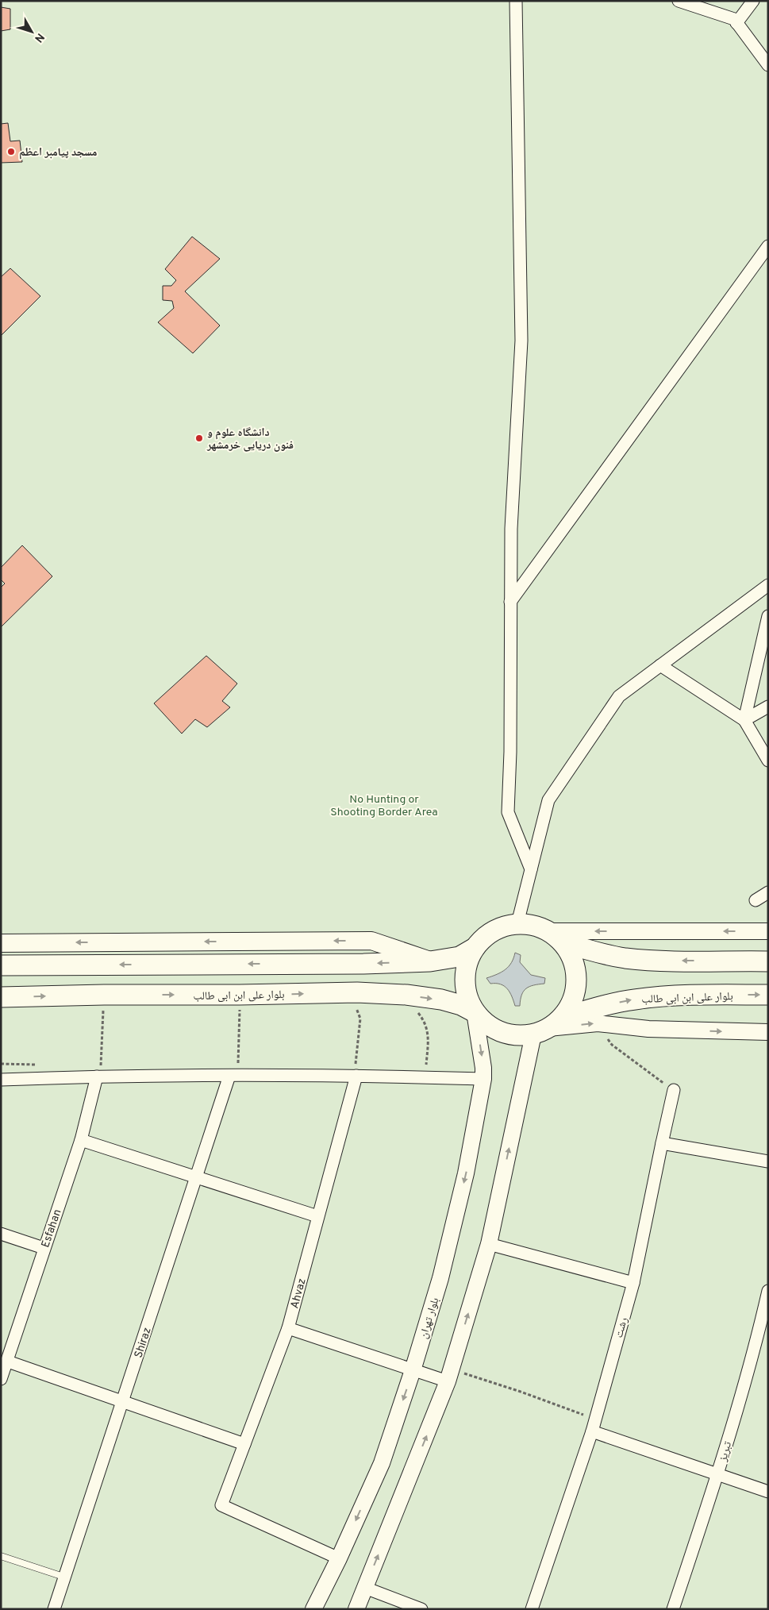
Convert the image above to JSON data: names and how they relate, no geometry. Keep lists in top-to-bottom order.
{
  "streets": {
    "main road": ["بلوار علی ابن ابی طالب"],
    "street": [
      "Esfahan",
      "Ahvaz",
      "بلوار تهران",
      "رشت",
      "Shiraz",
      "تبریز"
    ]
  },
  "crossings": [
    ["بلوار علی ابن ابی طالب", "بلوار تهران"],
    ["Ahvaz", "بلوار تهران"]
  ],
  "parks": ["No Hunting or Shooting Border Area"],
  "places": ["مسجد پیامبر اعظم", "دانشگاه علوم و فنون دریایی خرمشهر"],
  "north": "bottom right"
}
